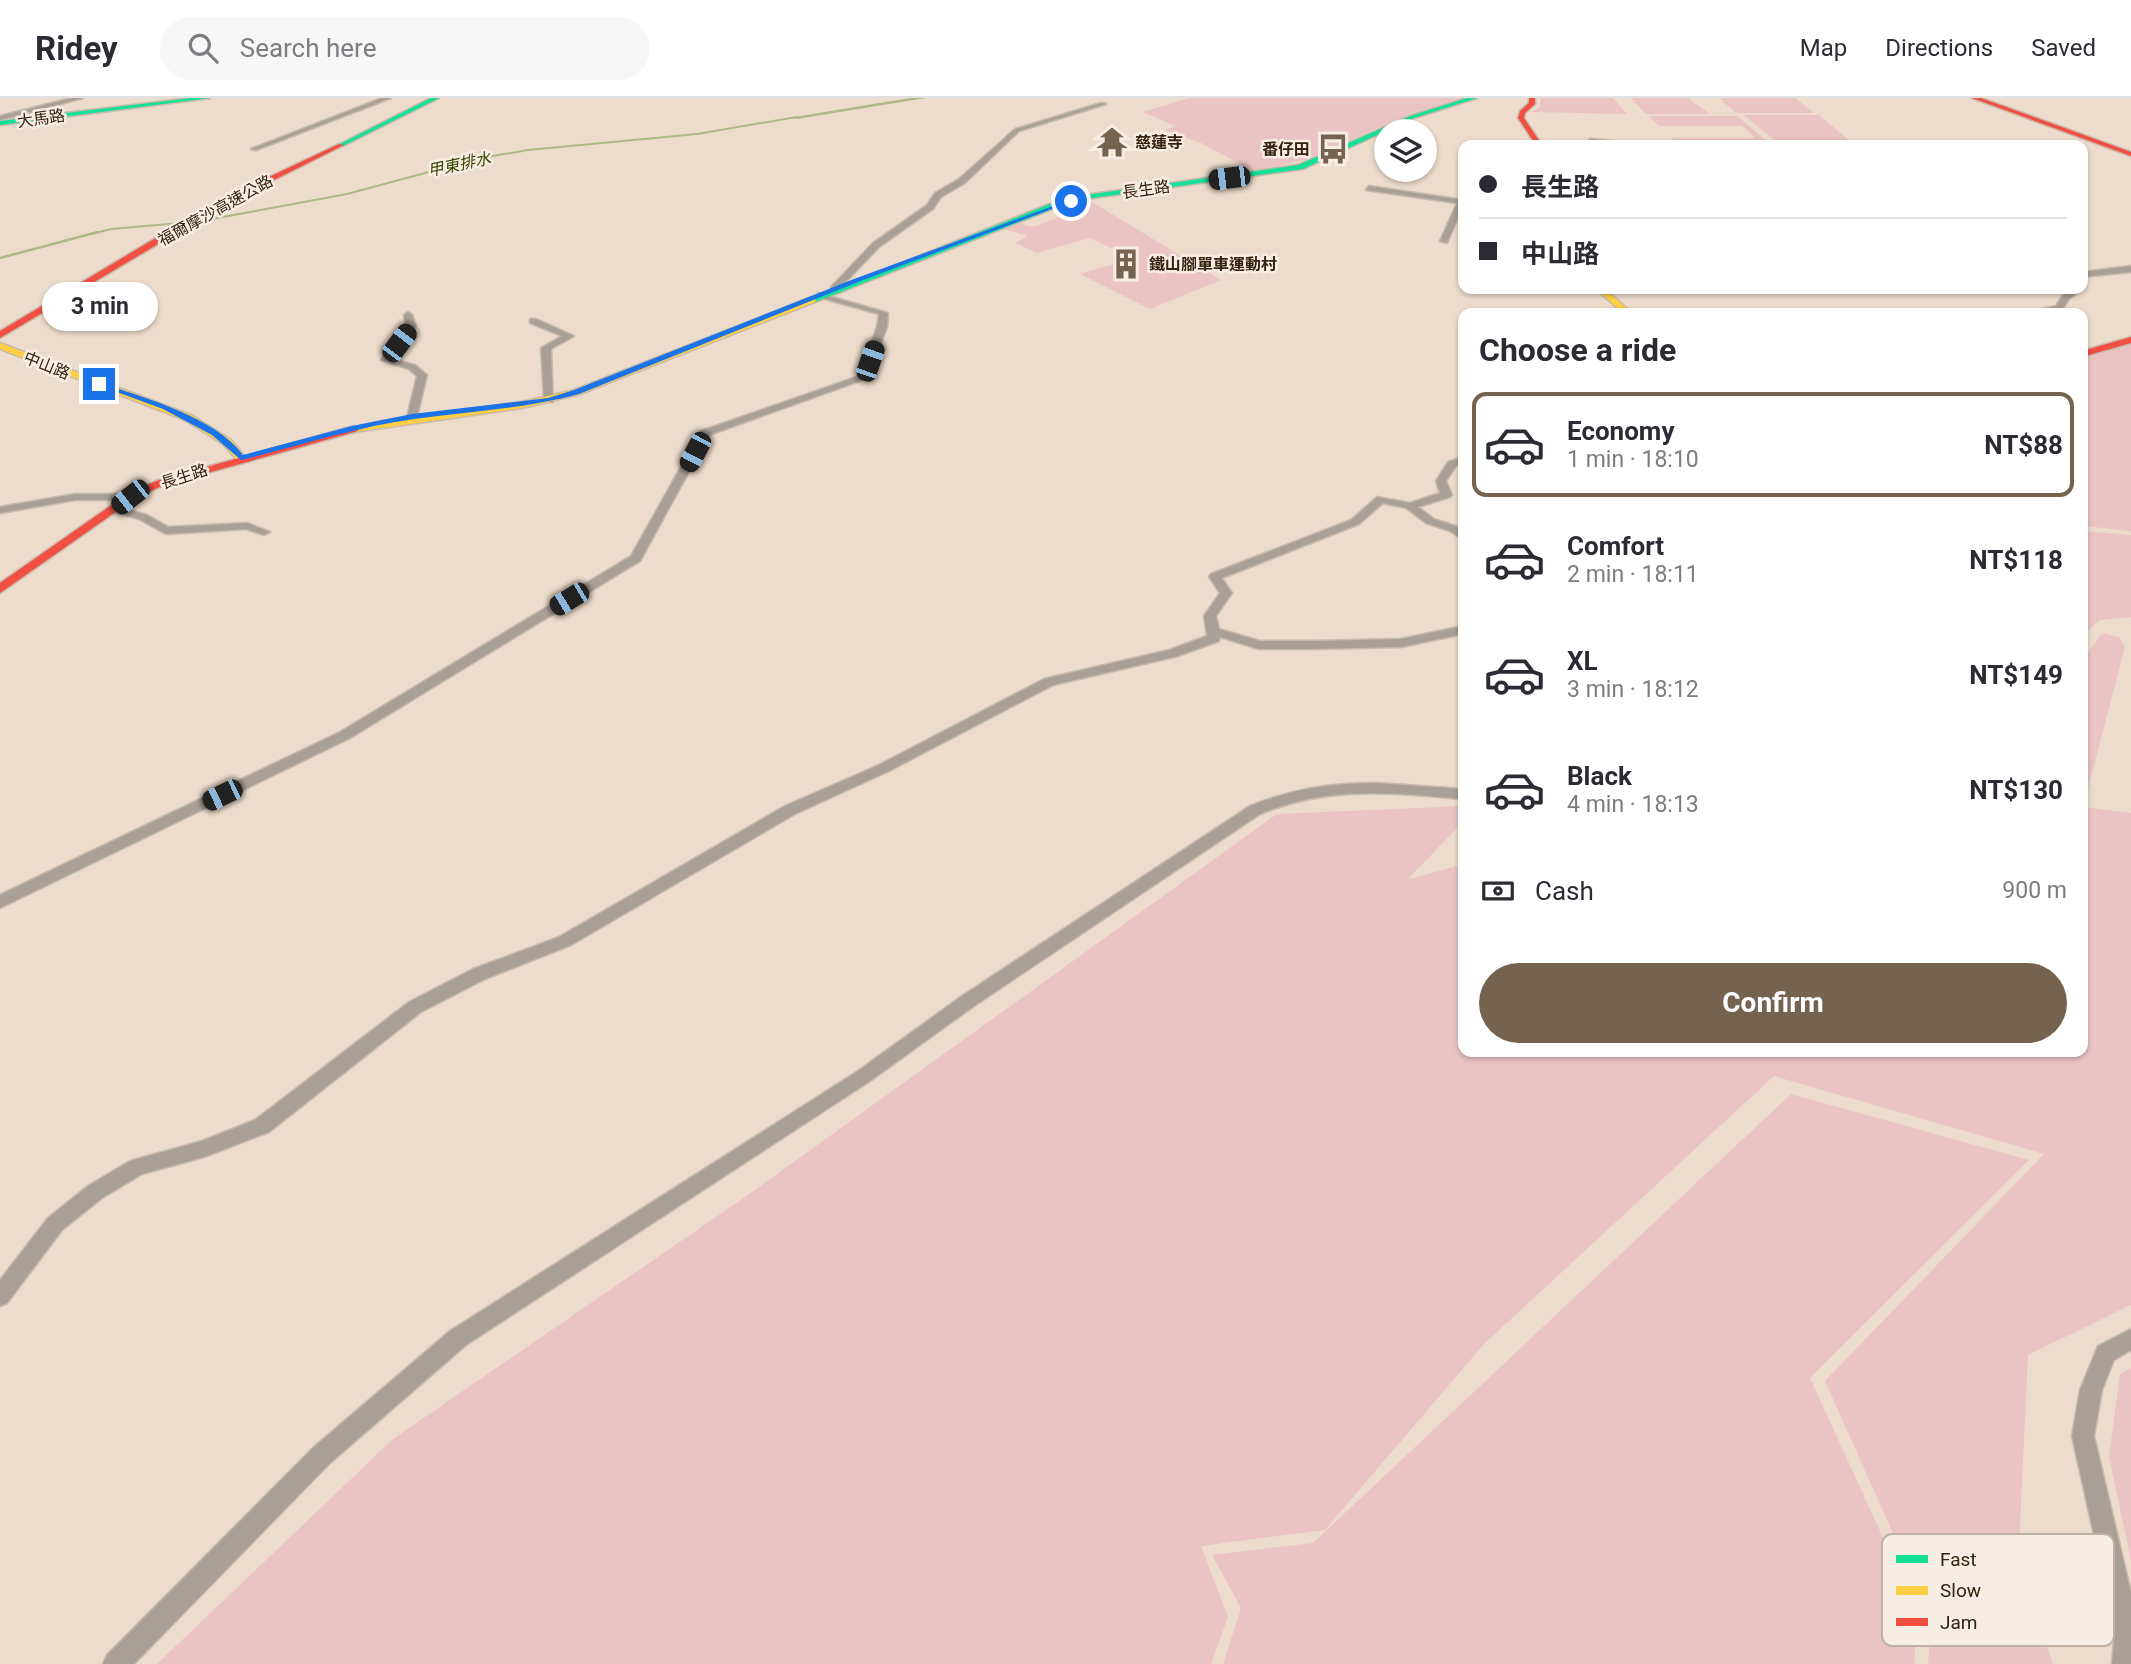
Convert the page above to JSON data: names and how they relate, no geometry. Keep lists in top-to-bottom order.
{
  "streets": {
    "main road": [
      "大馬路",
      "長生路",
      "福爾摩沙高速公路",
      "中山路"
    ]
  },
  "crossings": [
    ["長生路", "中山路"]
  ],
  "water": ["甲東排水"],
  "places": {
    "temple": ["慈蓮寺"],
    "bus stop": ["番仔田"],
    "building": ["鐵山腳單車運動村"]
  },
  "legend": ["Fast", "Slow", "Jam"],
  "page": {
    "header": "Ridey",
    "search": "Search here",
    "nav": ["Map", "Directions", "Saved"],
    "banner": ["長生路", "中山路"],
    "bubble": "3 min",
    "heading": "Choose a ride",
    "list": [
      {
        "name": "Economy",
        "note": "1 min · 18:10",
        "value": "NT$88"
      },
      {
        "name": "Comfort",
        "note": "2 min · 18:11",
        "value": "NT$118"
      },
      {
        "name": "XL",
        "note": "3 min · 18:12",
        "value": "NT$149"
      },
      {
        "name": "Black",
        "note": "4 min · 18:13",
        "value": "NT$130"
      }
    ],
    "pay": ["Cash", "900 m"],
    "buttons": "Confirm"
  }
}
